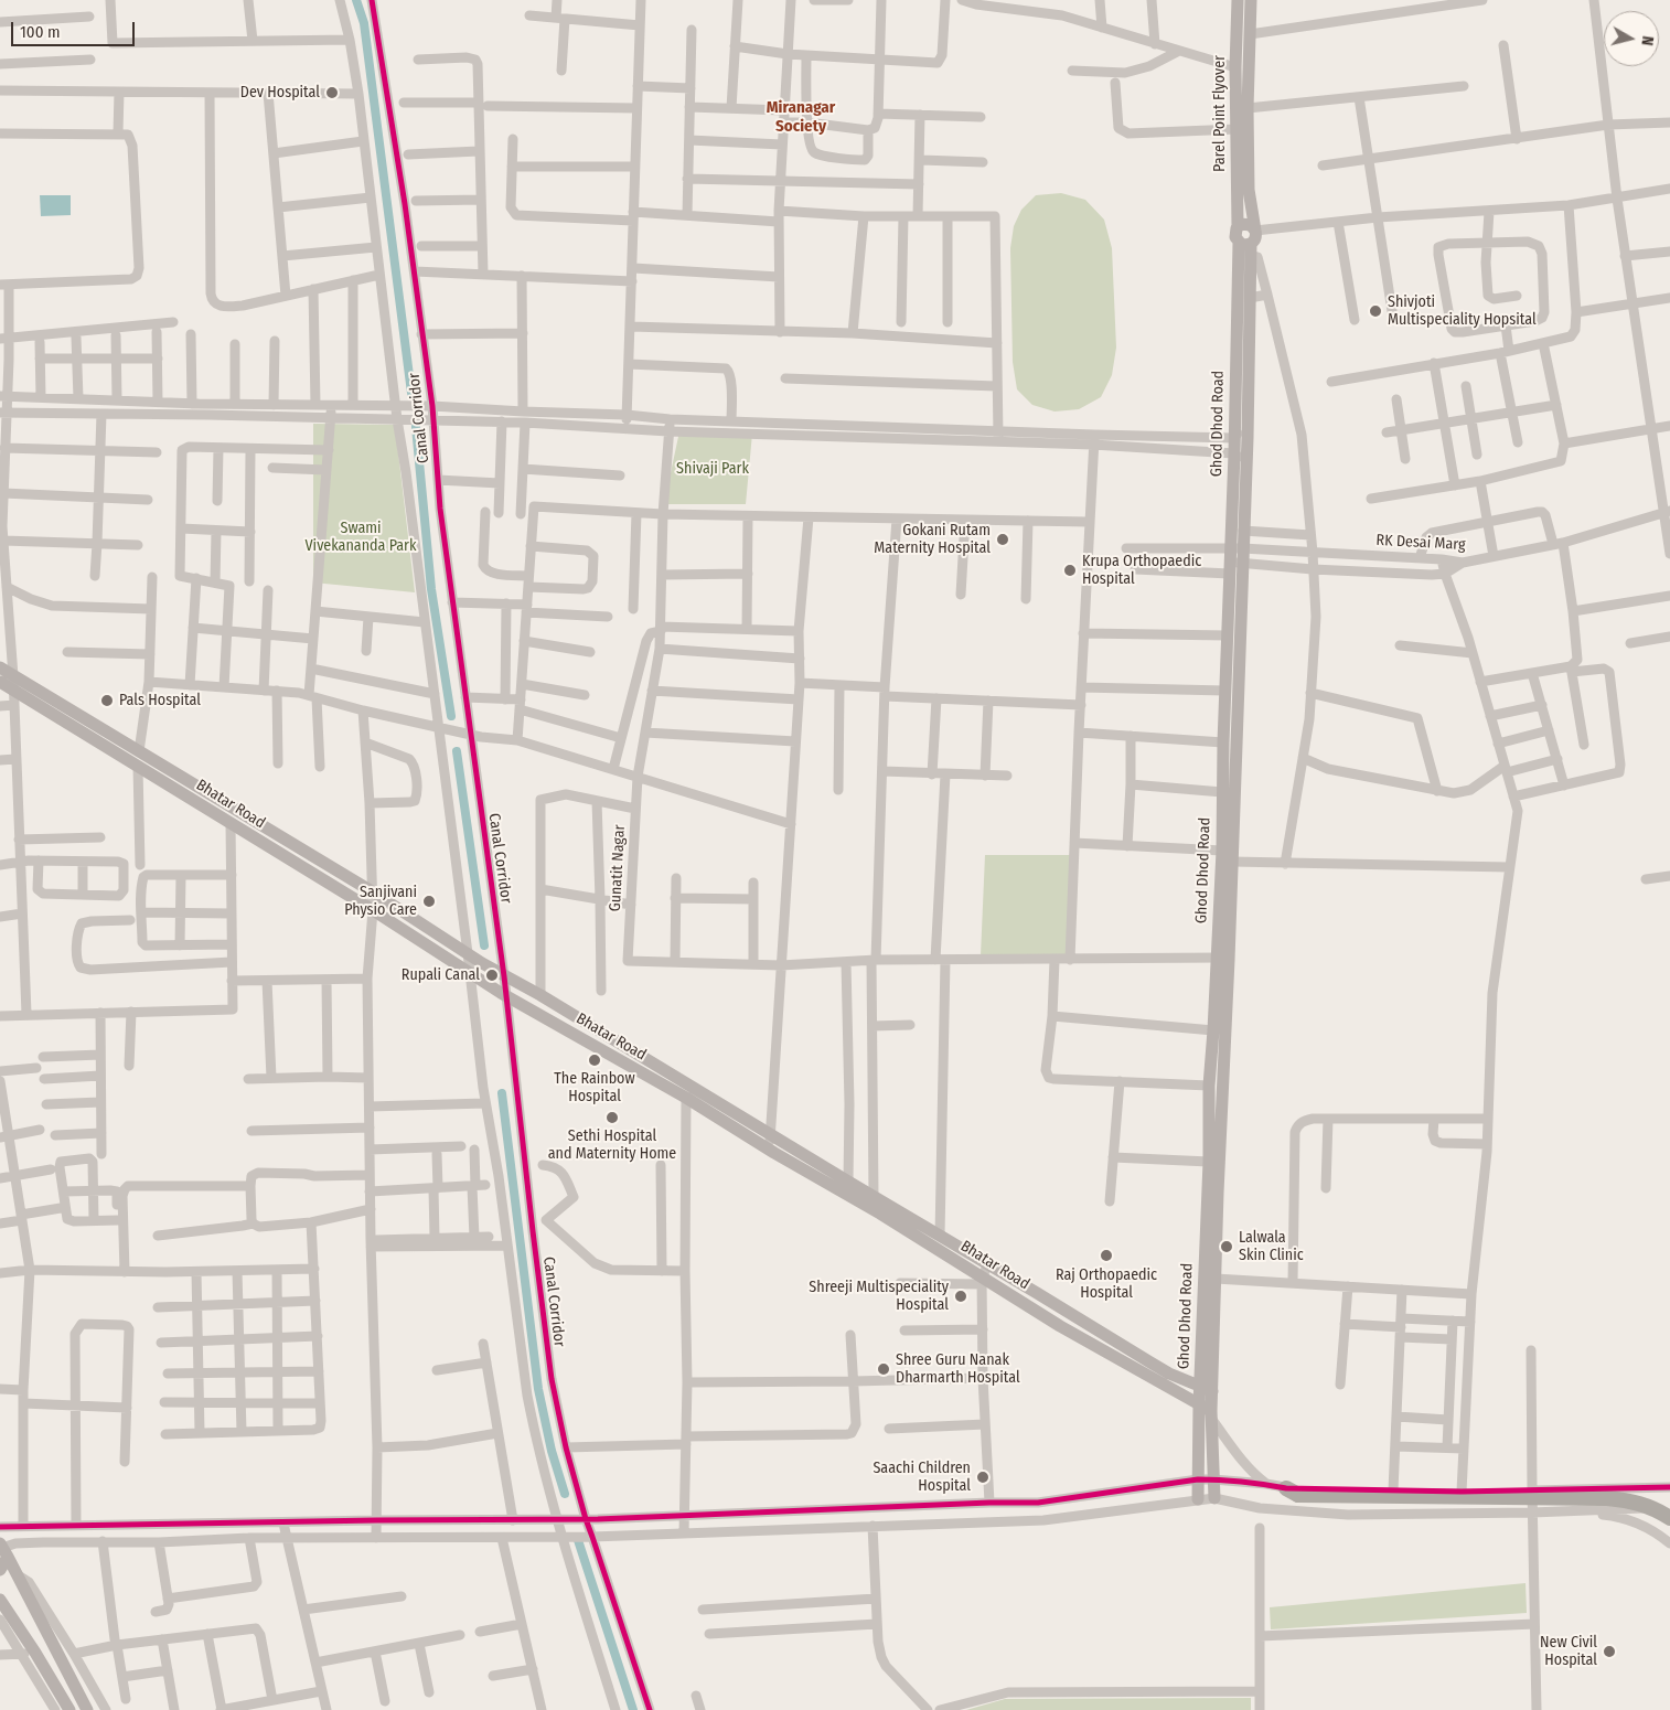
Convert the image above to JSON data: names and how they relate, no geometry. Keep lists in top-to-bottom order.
{
  "streets": {
    "main road": ["Parel Point Flyover", "Ghod Dhod Road", "Bhatar Road"],
    "street": ["Canal Corridor", "RK Desai Marg", "Gunatit Nagar"]
  },
  "crossings": [
    ["Parel Point Flyover", "Ghod Dhod Road"],
    ["Canal Corridor", "Bhatar Road"],
    ["Ghod Dhod Road", "RK Desai Marg"],
    ["Ghod Dhod Road", "Bhatar Road"]
  ],
  "districts": ["Miranagar Society"],
  "parks": ["Shivaji Park", "Swami Vivekananda Park"],
  "places": [
    "Dev Hospital",
    "Shivjoti Multispeciality Hopsital",
    "Gokani Rutam Maternity Hospital",
    "Krupa Orthopaedic Hospital",
    "Pals Hospital",
    "Sanjivani Physio Care",
    "Rupali Canal",
    "The Rainbow Hospital",
    "Sethi Hospital and Maternity Home",
    "Lalwala Skin Clinic",
    "Raj Orthopaedic Hospital",
    "Shreeji Multispeciality Hospital",
    "Shree Guru Nanak Dharmarth Hospital",
    "Saachi Children Hospital",
    "New Civil Hospital"
  ],
  "scale_bar": "100 m",
  "north": "right"
}
